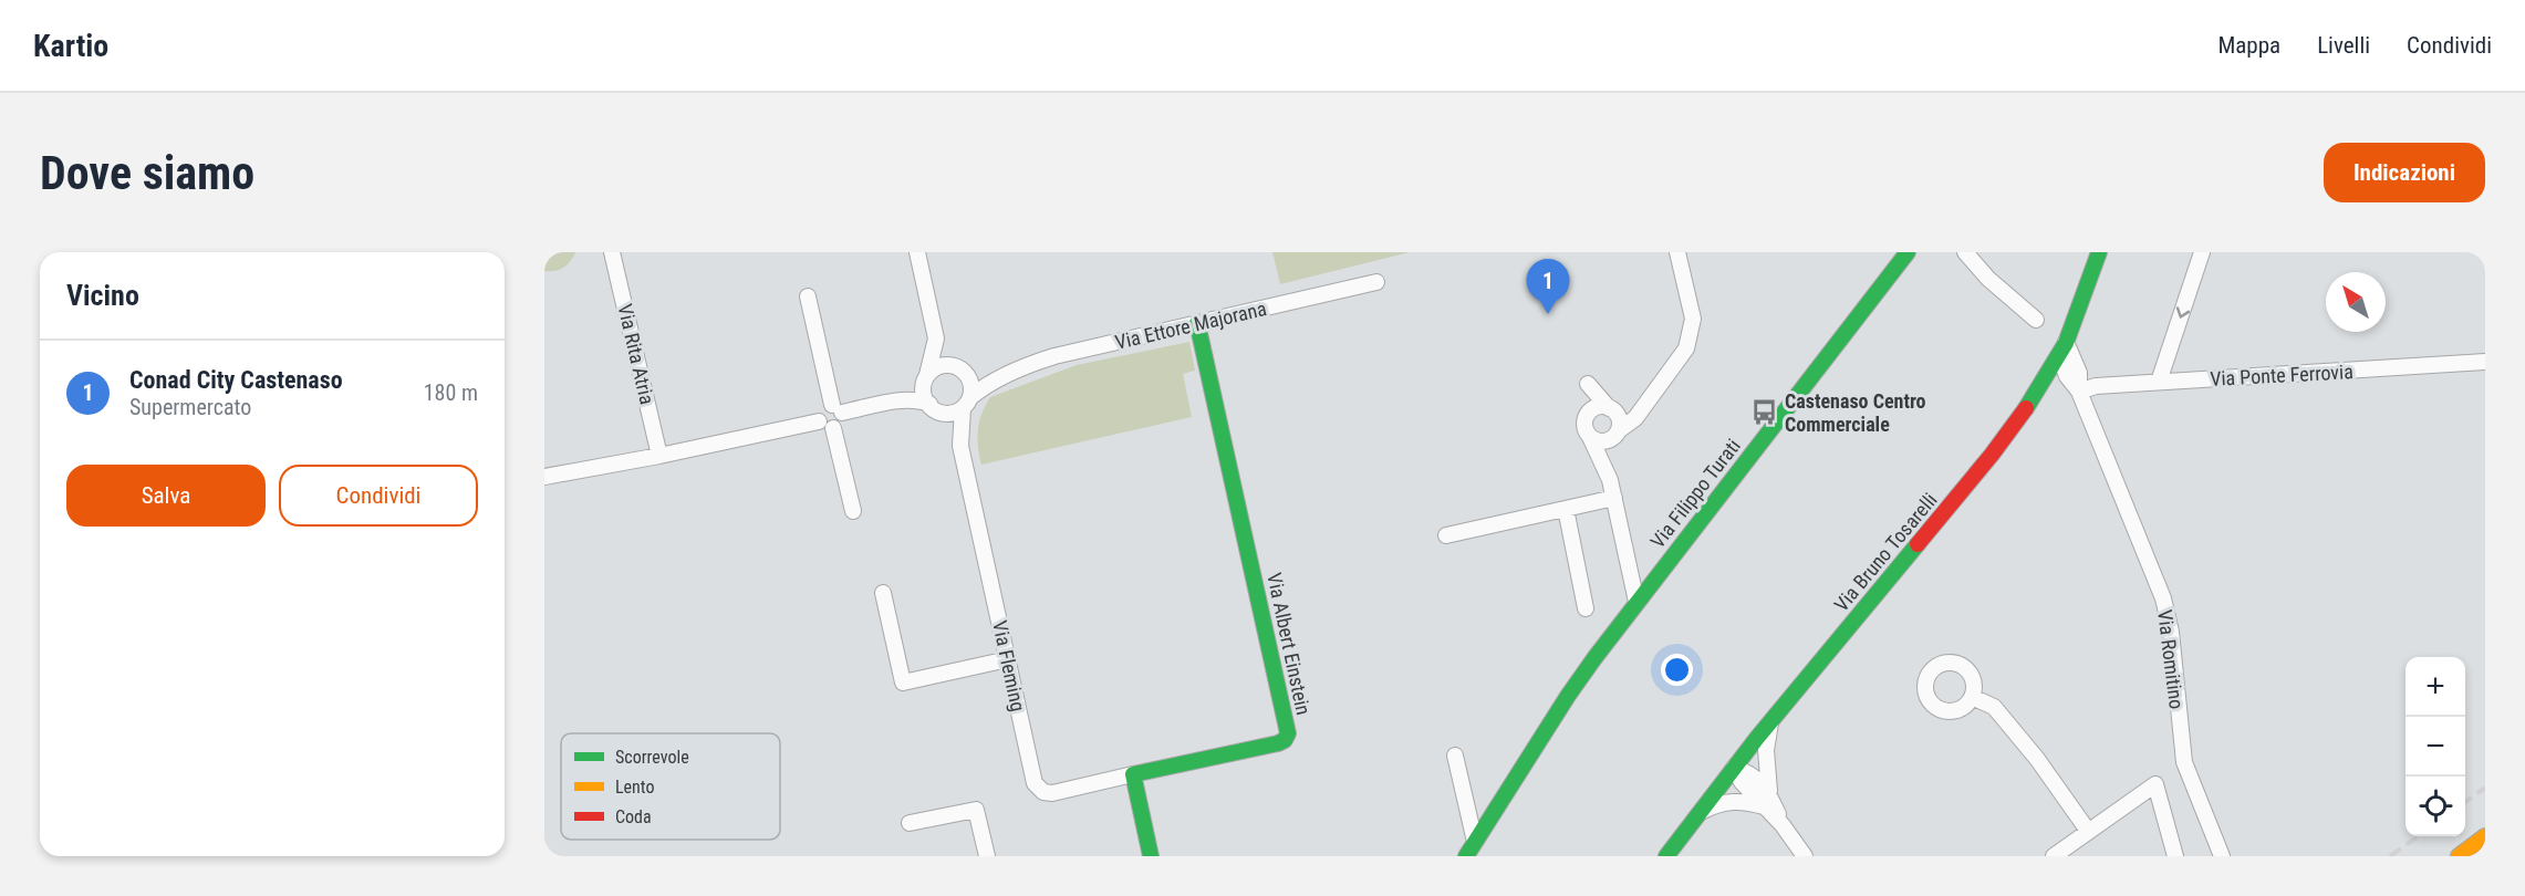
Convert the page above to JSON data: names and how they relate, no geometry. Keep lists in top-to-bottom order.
{
  "streets": {
    "street": [
      "Via Ettore Majorana",
      "Via Rita Atria",
      "Via Ponte Ferrovia",
      "Via Filippo Turati",
      "Via Bruno Tosarelli",
      "Via Albert Einstein",
      "Via Romitino",
      "Via Fleming"
    ]
  },
  "crossings": [
    ["Via Ettore Majorana", "Via Albert Einstein"],
    ["Via Ettore Majorana", "Via Fleming"],
    ["Via Ponte Ferrovia", "Via Romitino"],
    ["Via Bruno Tosarelli", "Via Romitino"],
    ["Via Albert Einstein", "Via Fleming"]
  ],
  "places": {
    "bus stop": ["Castenaso Centro Commerciale"]
  },
  "legend": ["Scorrevole", "Lento", "Coda"],
  "north": "top left",
  "page": {
    "header": "Kartio",
    "nav": ["Mappa", "Livelli", "Condividi"],
    "buttons": [
      "Indicazioni",
      ["Salva", "Condividi"]
    ],
    "title": "Dove siamo",
    "heading": "Vicino",
    "pins": "1",
    "list": [
      {
        "mark": "1",
        "name": "Conad City Castenaso",
        "note": "Supermercato",
        "value": "180 m"
      }
    ],
    "map_buttons": ["+", "−"]
  }
}
